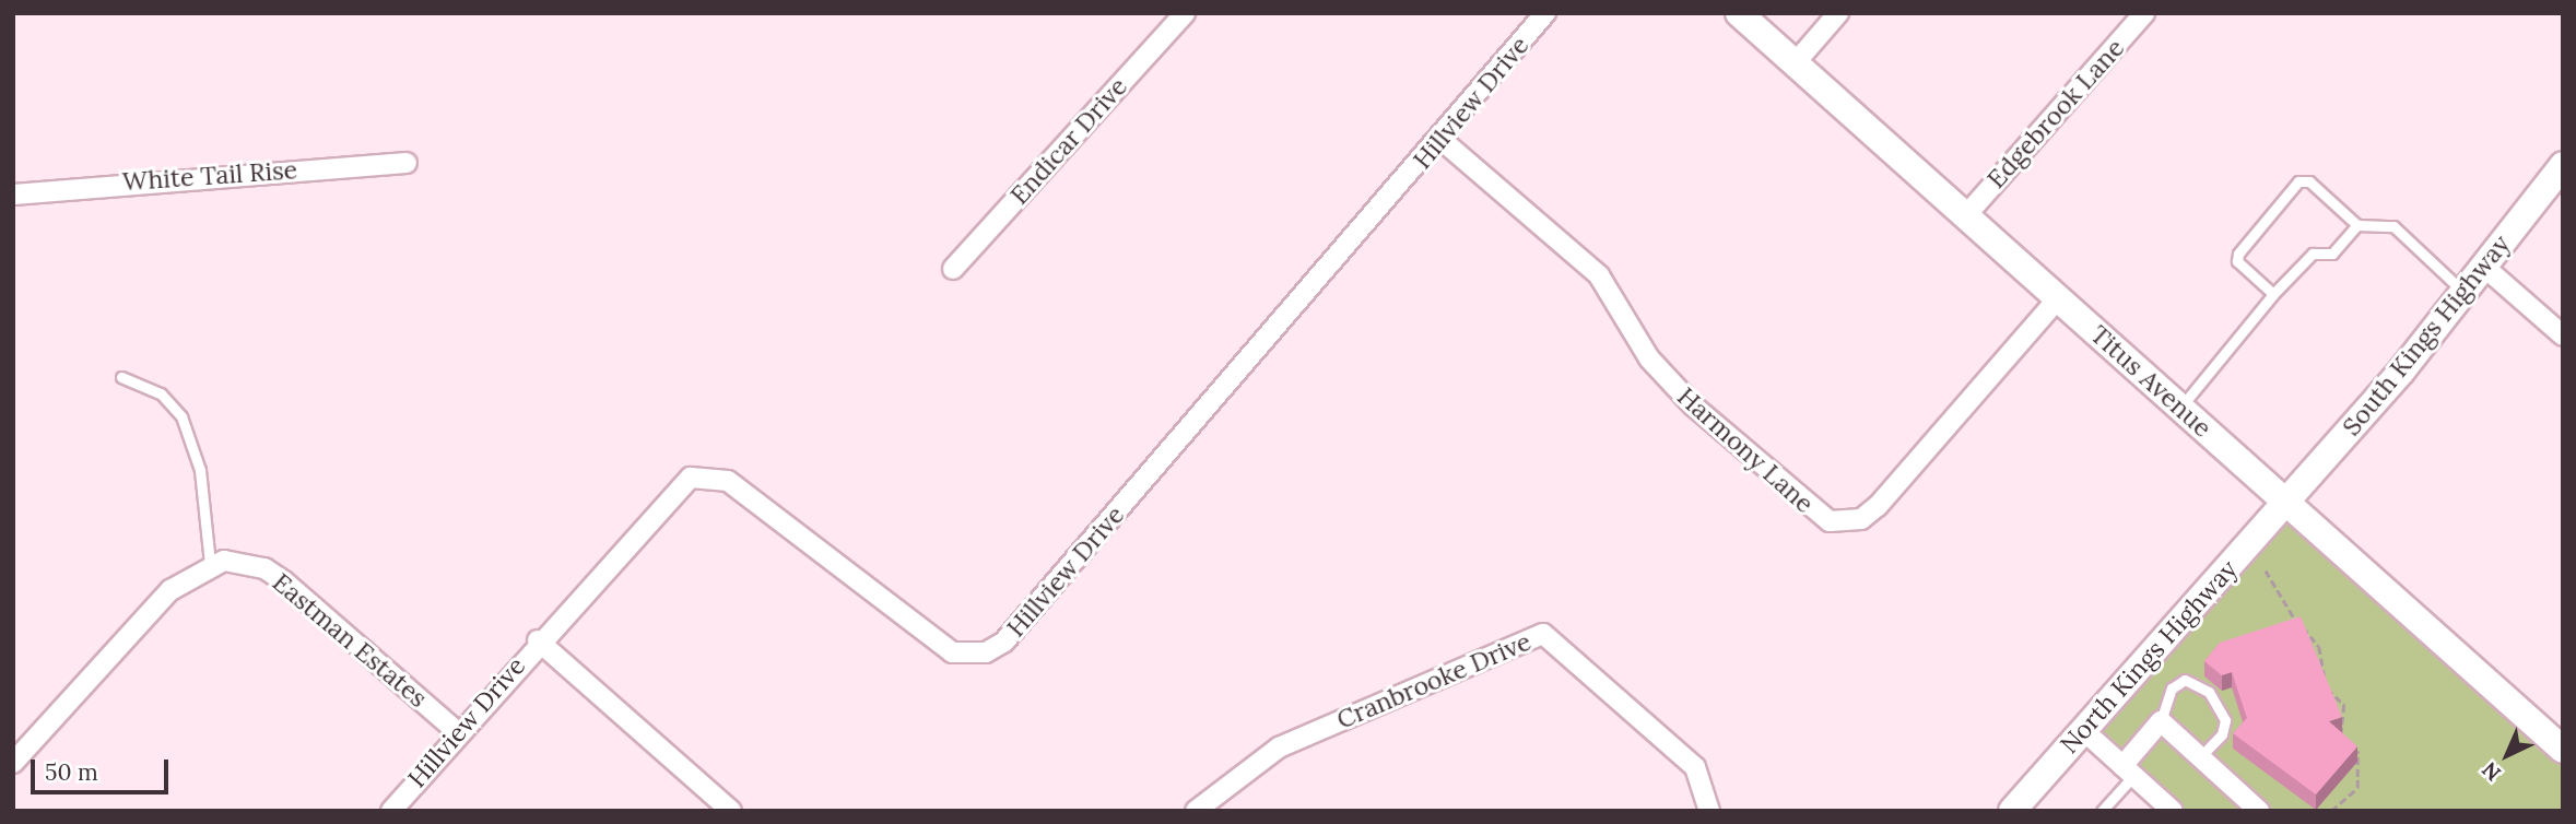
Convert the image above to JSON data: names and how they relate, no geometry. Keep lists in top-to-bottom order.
{
  "streets": {
    "main road": ["South Kings Highway", "Titus Avenue", "North Kings Highway"],
    "street": [
      "Hillview Drive",
      "Edgebrook Lane",
      "Endicar Drive",
      "White Tail Rise",
      "Harmony Lane",
      "Eastman Estates",
      "Cranbrooke Drive"
    ]
  },
  "crossings": [
    ["Hillview Drive", "Harmony Lane"],
    ["Hillview Drive", "Eastman Estates"],
    ["Edgebrook Lane", "Titus Avenue"],
    ["South Kings Highway", "Titus Avenue"],
    ["South Kings Highway", "North Kings Highway"],
    ["Titus Avenue", "Harmony Lane"],
    ["Titus Avenue", "North Kings Highway"]
  ],
  "scale_bar": "50 m",
  "north": "bottom left"
}
